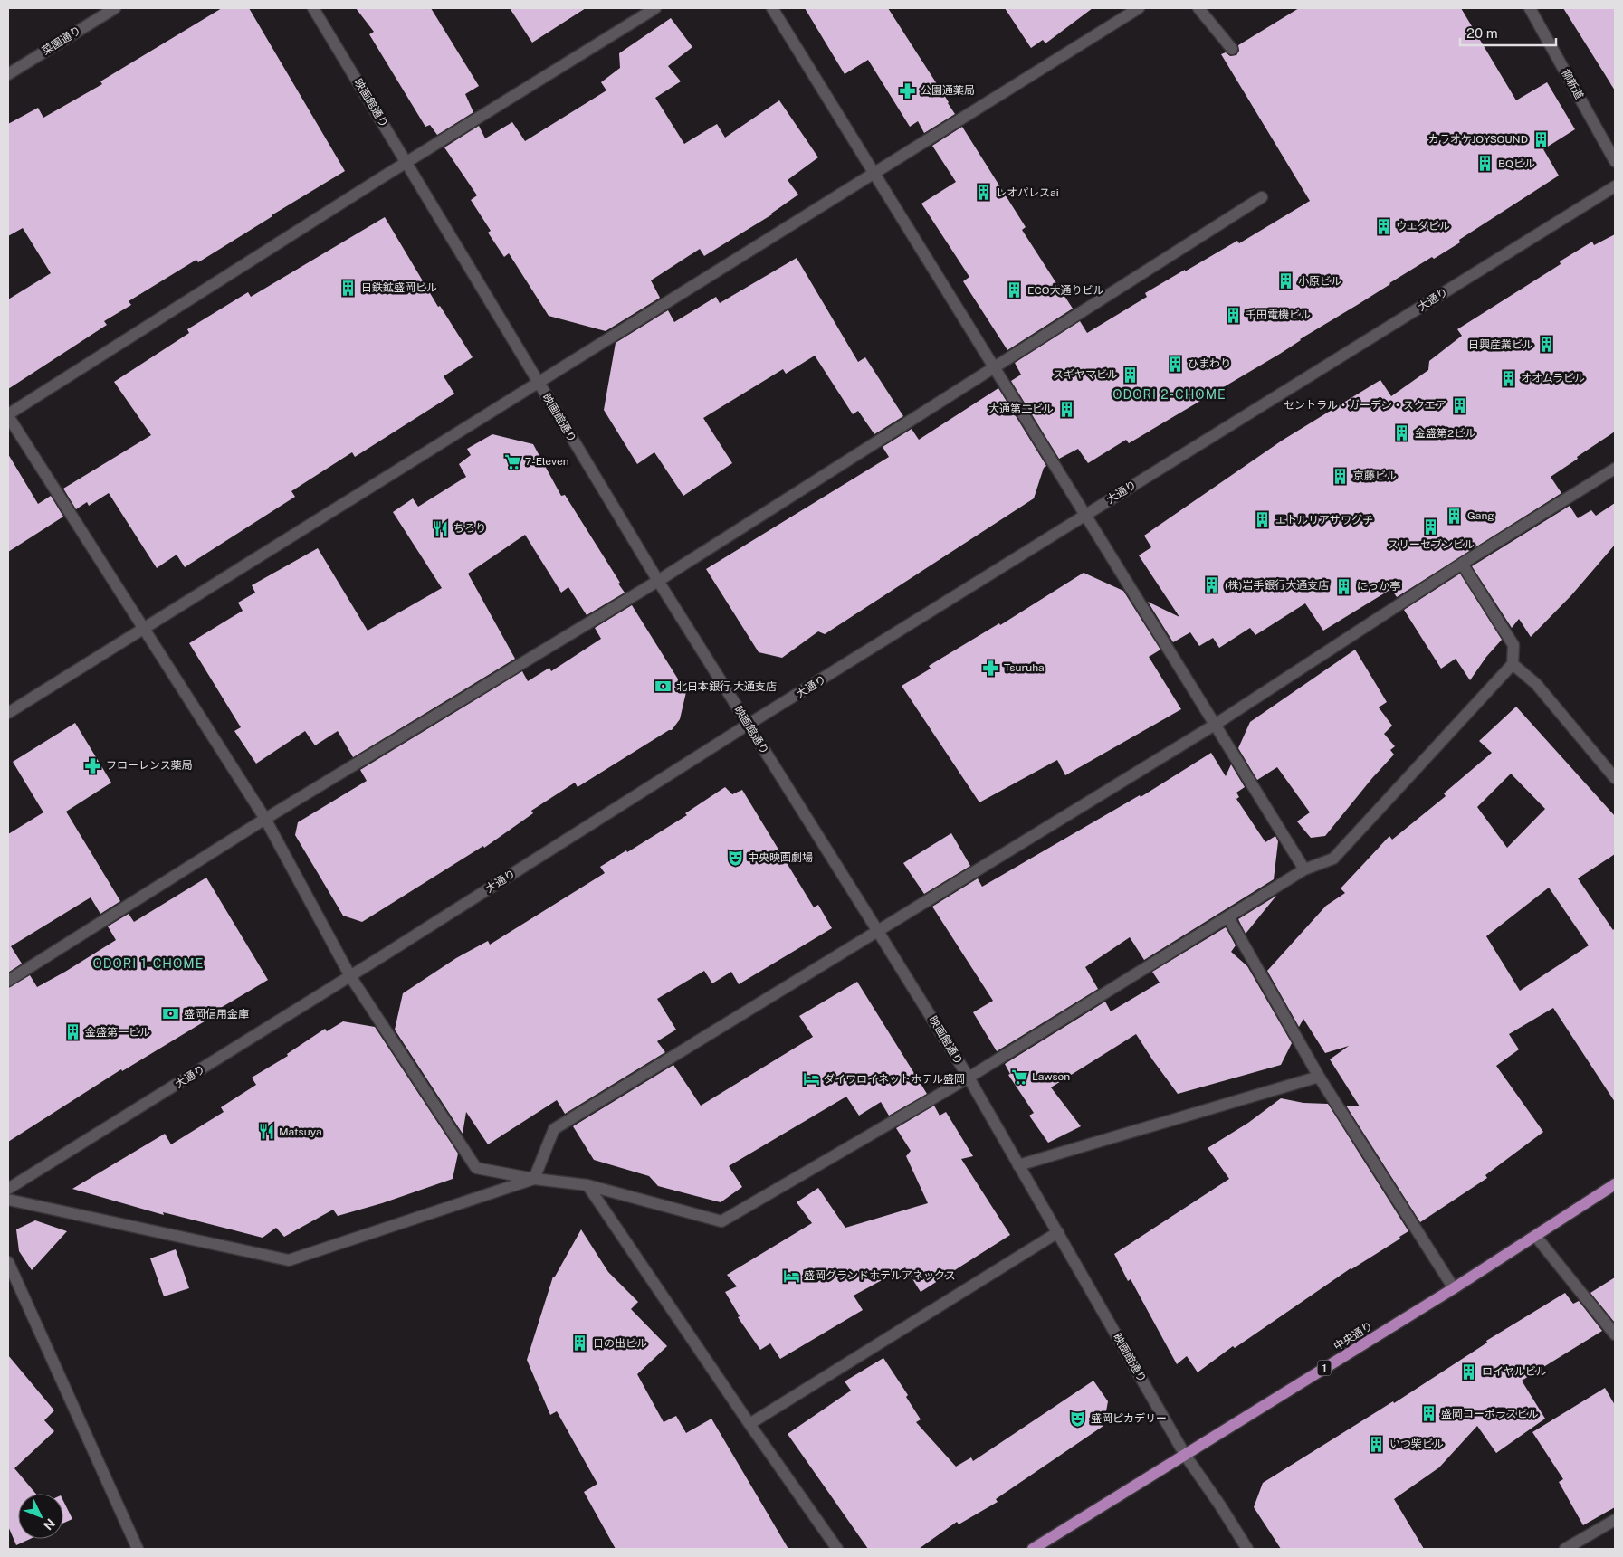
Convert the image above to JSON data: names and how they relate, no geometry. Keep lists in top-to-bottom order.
{
  "streets": {
    "main road": ["中央通り", "1"],
    "street": [
      "菜園通り",
      "柳新道",
      "映画館通り",
      "大通り"
    ]
  },
  "crossings": [
    ["映画館通り", "大通り"],
    ["映画館通り", "中央通り"]
  ],
  "districts": ["ODORI 2-CHOME", "ODORI 1-CHOME"],
  "places": {
    "pharmacy": ["公園通薬局", "Tsuruha", "フローレンス薬局"],
    "building": [
      "カラオケJOYSOUND",
      "BQビル",
      "レオパレスai",
      "ウエダビル",
      "小原ビル",
      "日鉄鉱盛岡ビル",
      "ECO大通りビル",
      "千田電機ビル",
      "日興産業ビル",
      "ひまわり",
      "スギヤマビル",
      "オオムラビル",
      "セントラル・ガーデン・スクエア",
      "大通第二ビル",
      "金盛第2ビル",
      "京藤ビル",
      "Gang",
      "エトルリアサワグチ",
      "スリーセブンビル",
      "(株)岩手銀行大通支店",
      "にっか亭",
      "金盛第一ビル",
      "日の出ビル",
      "ロイヤルビル",
      "盛岡コーポラスビル",
      "いつ柴ビル"
    ],
    "supermarket": ["7-Eleven", "Lawson"],
    "restaurant": ["ちろり", "Matsuya"],
    "bank": ["北日本銀行 大通支店", "盛岡信用金庫"],
    "theatre": ["中央映画劇場", "盛岡ピカデリー"],
    "hotel": ["ダイワロイネットホテル盛岡", "盛岡グランドホテルアネックス"]
  },
  "scale_bar": "20 m",
  "north": "bottom right"
}
